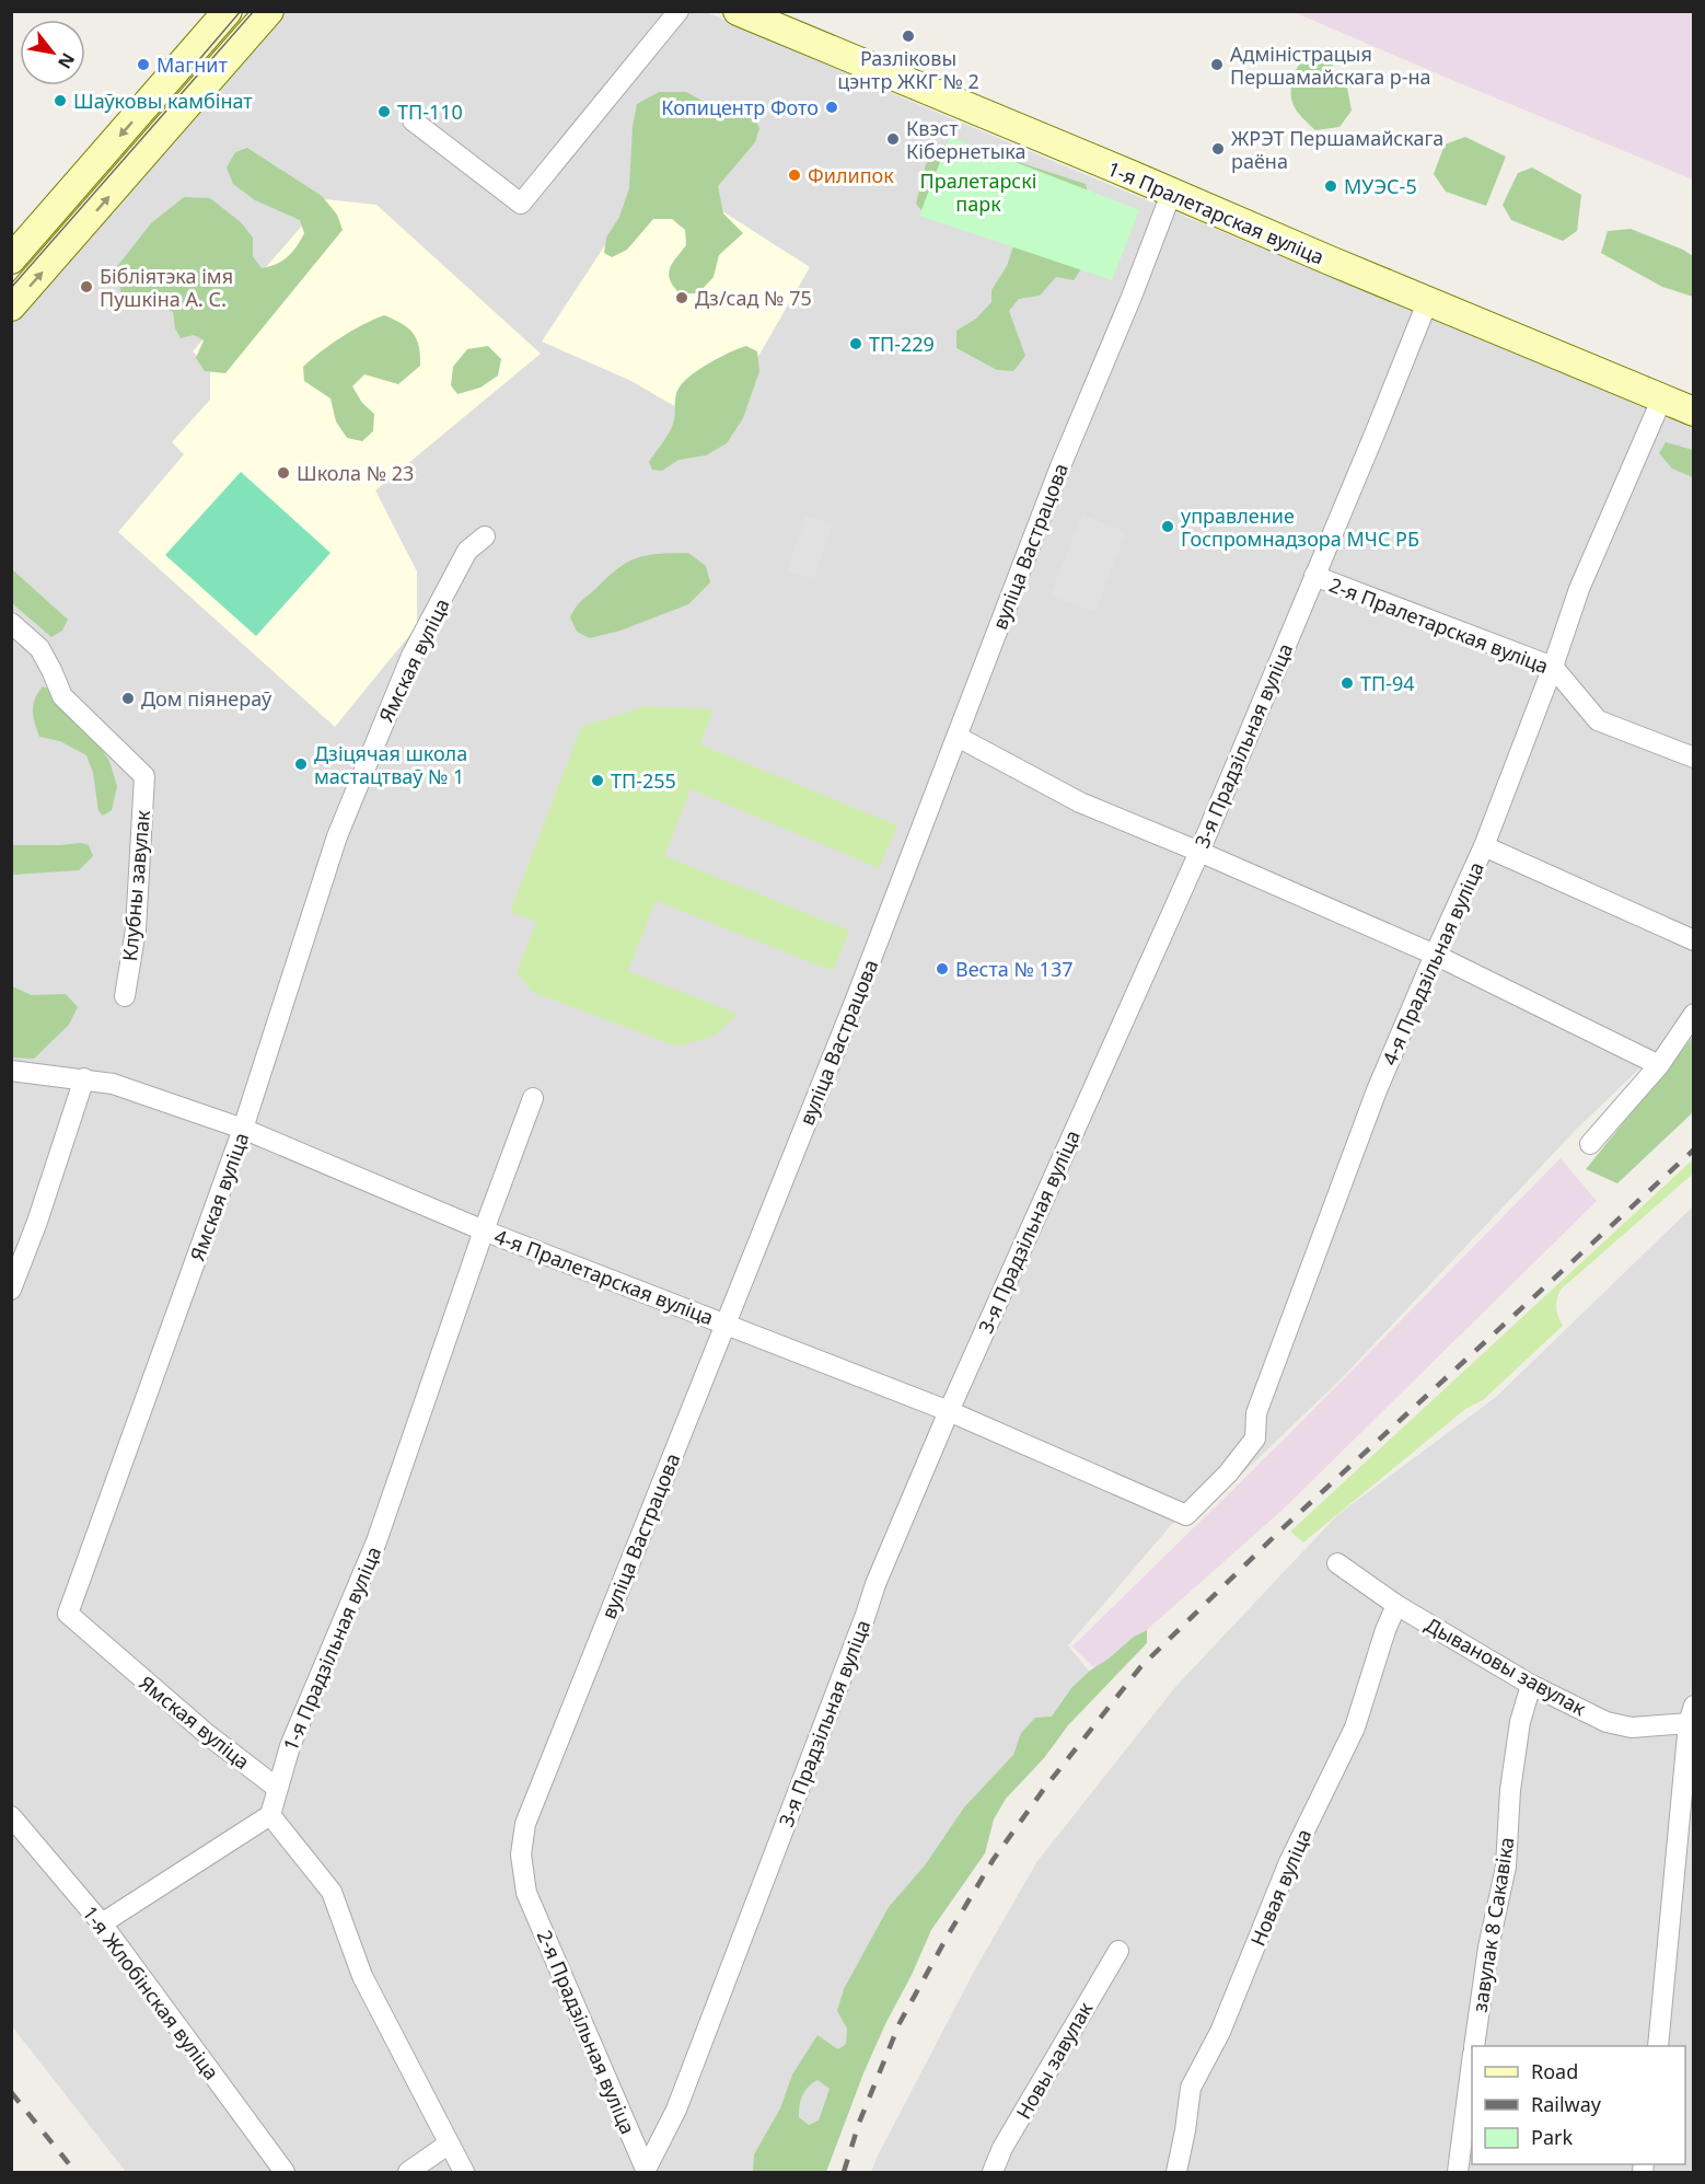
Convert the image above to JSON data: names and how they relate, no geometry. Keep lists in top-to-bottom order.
{
  "streets": {
    "main road": ["1-я Пралетарская вуліца"],
    "street": [
      "вуліца Вастрацова",
      "2-я Пралетарская вуліца",
      "Ямская вуліца",
      "3-я Прадзільная вуліца",
      "Клубны завулак",
      "4-я Прадзільная вуліца",
      "4-я Пралетарская вуліца",
      "1-я Прадзільная вуліца",
      "Дывановы завулак",
      "Новая вуліца",
      "завулак 8 Сакавіка",
      "1-я Жлобінская вуліца",
      "2-я Прадзільная вуліца",
      "Новы завулак"
    ]
  },
  "crossings": [
    ["1-я Пралетарская вуліца", "вуліца Вастрацова"],
    ["1-я Пралетарская вуліца", "3-я Прадзільная вуліца"],
    ["1-я Пралетарская вуліца", "4-я Прадзільная вуліца"],
    ["вуліца Вастрацова", "4-я Пралетарская вуліца"],
    ["вуліца Вастрацова", "2-я Прадзільная вуліца"],
    ["2-я Пралетарская вуліца", "3-я Прадзільная вуліца"],
    ["2-я Пралетарская вуліца", "4-я Прадзільная вуліца"],
    ["Ямская вуліца", "4-я Пралетарская вуліца"],
    ["Ямская вуліца", "1-я Прадзільная вуліца"],
    ["3-я Прадзільная вуліца", "4-я Пралетарская вуліца"],
    ["3-я Прадзільная вуліца", "2-я Прадзільная вуліца"],
    ["4-я Прадзільная вуліца", "4-я Пралетарская вуліца"],
    ["4-я Пралетарская вуліца", "1-я Прадзільная вуліца"],
    ["Дывановы завулак", "Новая вуліца"],
    ["Дывановы завулак", "завулак 8 Сакавіка"]
  ],
  "parks": ["Пралетарскі парк"],
  "places": [
    "Разліковы цэнтр ЖКГ № 2",
    "Магнит",
    "Адміністрацыя Першамайскага р-на",
    "Шаўковы камбінат",
    "Копицентр Фото",
    "ТП-110",
    "Квэст Кібернетыка",
    "ЖРЭТ Першамайскага раёна",
    "Филипок",
    "МУЭС-5",
    "Бібліятэка імя Пушкіна А. С.",
    "Дз/сад № 75",
    "ТП-229",
    "Школа № 23",
    "управление Госпромнадзора МЧС РБ",
    "ТП-94",
    "Дом піянераў",
    "Дзіцячая школа мастацтваў № 1",
    "ТП-255",
    "Веста № 137"
  ],
  "legend": ["Road", "Railway", "Park"],
  "north": "bottom right"
}
